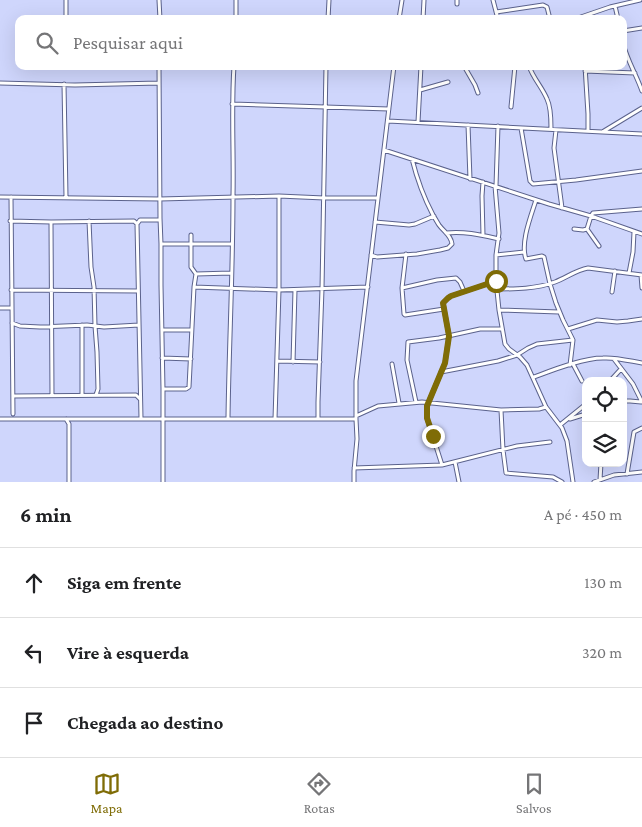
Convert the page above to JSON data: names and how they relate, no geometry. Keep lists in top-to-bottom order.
{
  "page": {
    "search": "Pesquisar aqui",
    "heading": ["6 min", "A pé · 450 m"],
    "list": [
      ["Siga em frente", "130 m"],
      ["Vire à esquerda", "320 m"],
      "Chegada ao destino"
    ],
    "nav": ["Mapa", "Rotas", "Salvos"]
  }
}
